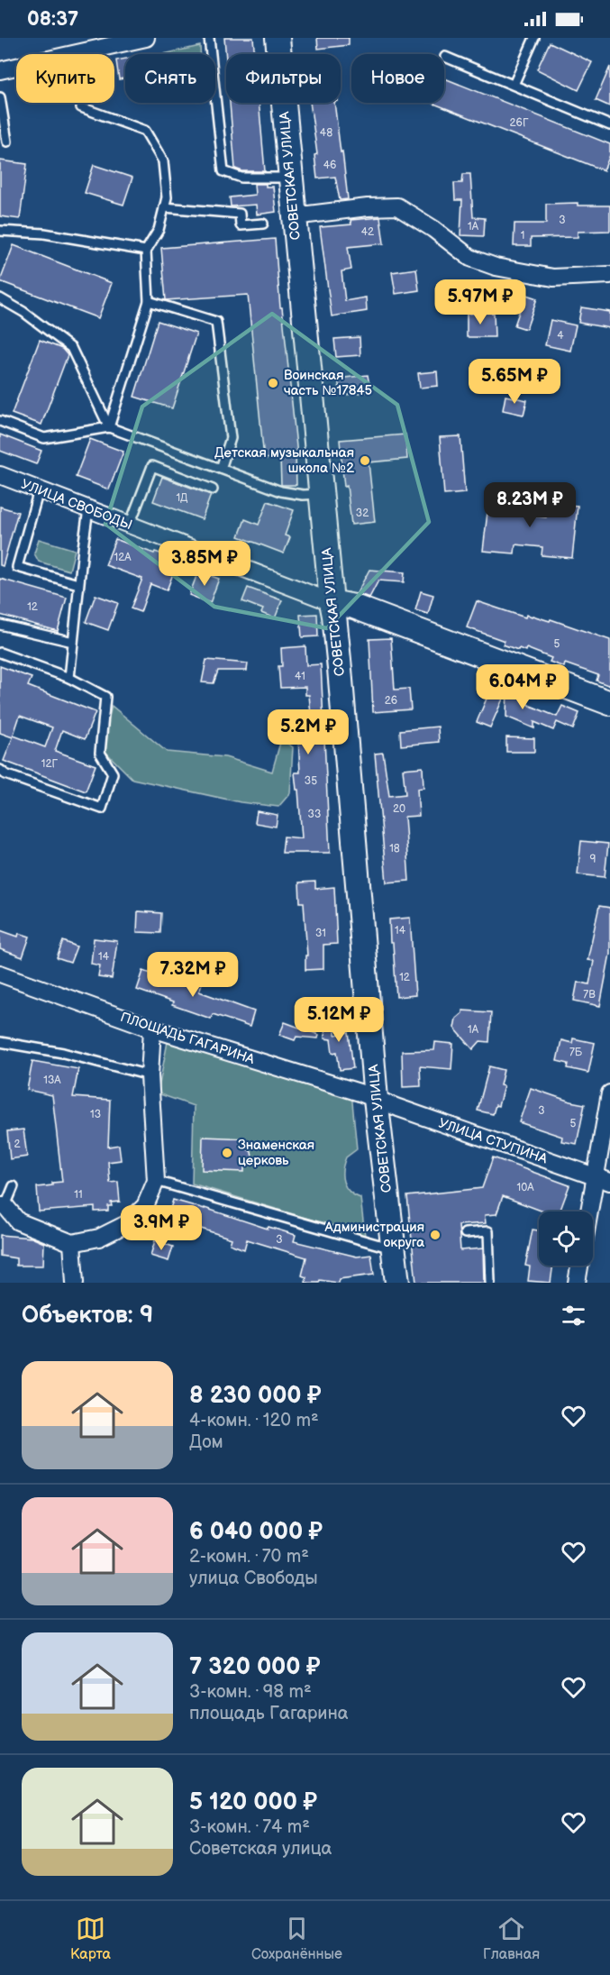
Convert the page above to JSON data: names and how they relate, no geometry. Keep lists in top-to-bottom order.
{
  "streets": {
    "street": [
      "СОВЕТСКАЯ УЛИЦА",
      "УЛИЦА СВОБОДЫ",
      "ПЛОЩАДЬ ГАГАРИНА",
      "УЛИЦА СТУПИНА"
    ]
  },
  "crossings": [
    ["СОВЕТСКАЯ УЛИЦА", "УЛИЦА СВОБОДЫ"],
    ["СОВЕТСКАЯ УЛИЦА", "ПЛОЩАДЬ ГАГАРИНА"],
    ["СОВЕТСКАЯ УЛИЦА", "УЛИЦА СТУПИНА"],
    ["ПЛОЩАДЬ ГАГАРИНА", "УЛИЦА СТУПИНА"]
  ],
  "places": [
    "Воинская часть №17845",
    "Детская музыкальная школа №2",
    "Знаменская церковь",
    "Администрация округа"
  ],
  "house_numbers": [
    "26Г",
    "48",
    "46",
    "3",
    "1А",
    "42",
    "1",
    "4",
    "1Д",
    "32",
    "12А",
    "12",
    "5",
    "41",
    "26",
    "12Г",
    "35",
    "20",
    "33",
    "18",
    "9",
    "14",
    "31",
    "14",
    "12",
    "7В",
    "1А",
    "7Б",
    "13А",
    "3",
    "13",
    "5",
    "2",
    "10А",
    "11",
    "3"
  ],
  "page": {
    "status": "08:37",
    "chip": [
      "Купить",
      "Снять",
      "Фильтры",
      "Новое"
    ],
    "price": [
      "5.97M ₽",
      "5.65M ₽",
      "8.23M ₽",
      "3.85M ₽",
      "6.04M ₽",
      "5.2M ₽",
      "7.32M ₽",
      "5.12M ₽",
      "3.9M ₽"
    ],
    "heading": "Объектов: 9",
    "list": [
      {
        "name": "8 230 000 ₽",
        "note": "4-комн. · 120 m² · Дом"
      },
      {
        "name": "6 040 000 ₽",
        "note": "2-комн. · 70 m² · улица Свободы"
      },
      {
        "name": "7 320 000 ₽",
        "note": "3-комн. · 98 m² · площадь Гагарина"
      },
      {
        "name": "5 120 000 ₽",
        "note": "3-комн. · 74 m² · Советская улица"
      }
    ],
    "tabs": ["Карта", "Сохранённые", "Главная"]
  }
}
